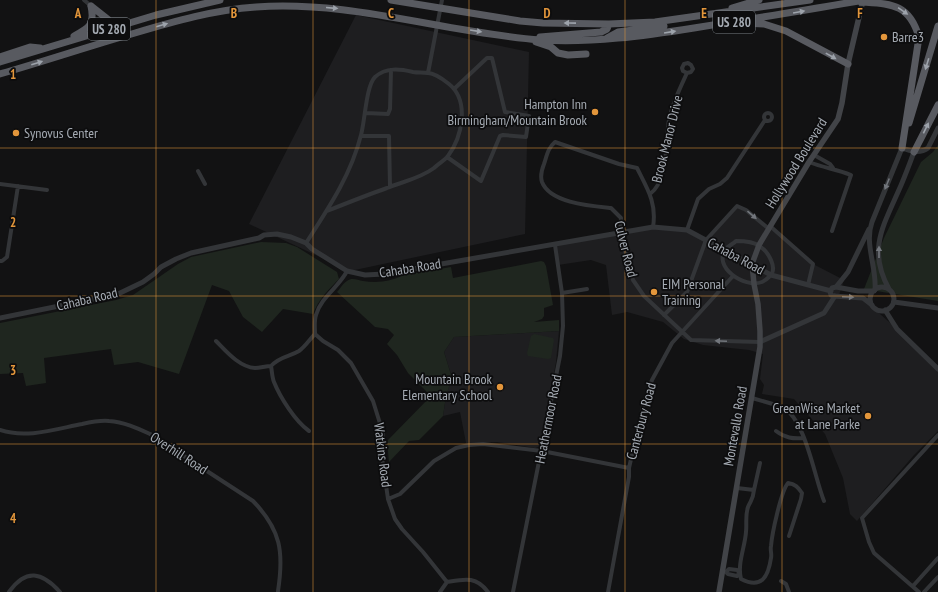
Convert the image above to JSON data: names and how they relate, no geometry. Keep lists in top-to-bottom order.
{
  "streets": {
    "highway": ["US 280"],
    "main road": ["Hollywood Boulevard", "Montevallo Road"],
    "street": [
      "Brook Manor Drive",
      "Culver Road",
      "Cahaba Road",
      "Heathermoor Road",
      "Canterbury Road",
      "Overhill Road",
      "Watkins Road"
    ]
  },
  "crossings": [
    ["US 280", "Hollywood Boulevard"],
    ["Brook Manor Drive", "Culver Road"],
    ["Brook Manor Drive", "Cahaba Road"],
    ["Hollywood Boulevard", "Cahaba Road"],
    ["Hollywood Boulevard", "Montevallo Road"],
    ["Culver Road", "Cahaba Road"],
    ["Culver Road", "Canterbury Road"],
    ["Culver Road", "Montevallo Road"],
    ["Cahaba Road", "Heathermoor Road"],
    ["Cahaba Road", "Montevallo Road"]
  ],
  "places": [
    "Barre3",
    "Hampton Inn Birmingham/Mountain Brook",
    "Synovus Center",
    "EIM Personal Training",
    "Mountain Brook Elementary School",
    "GreenWise Market at Lane Parke"
  ],
  "grid": {
    "columns": [
      "A",
      "B",
      "C",
      "D",
      "E",
      "F"
    ],
    "rows": [
      "1",
      "2",
      "3",
      "4"
    ]
  }
}
